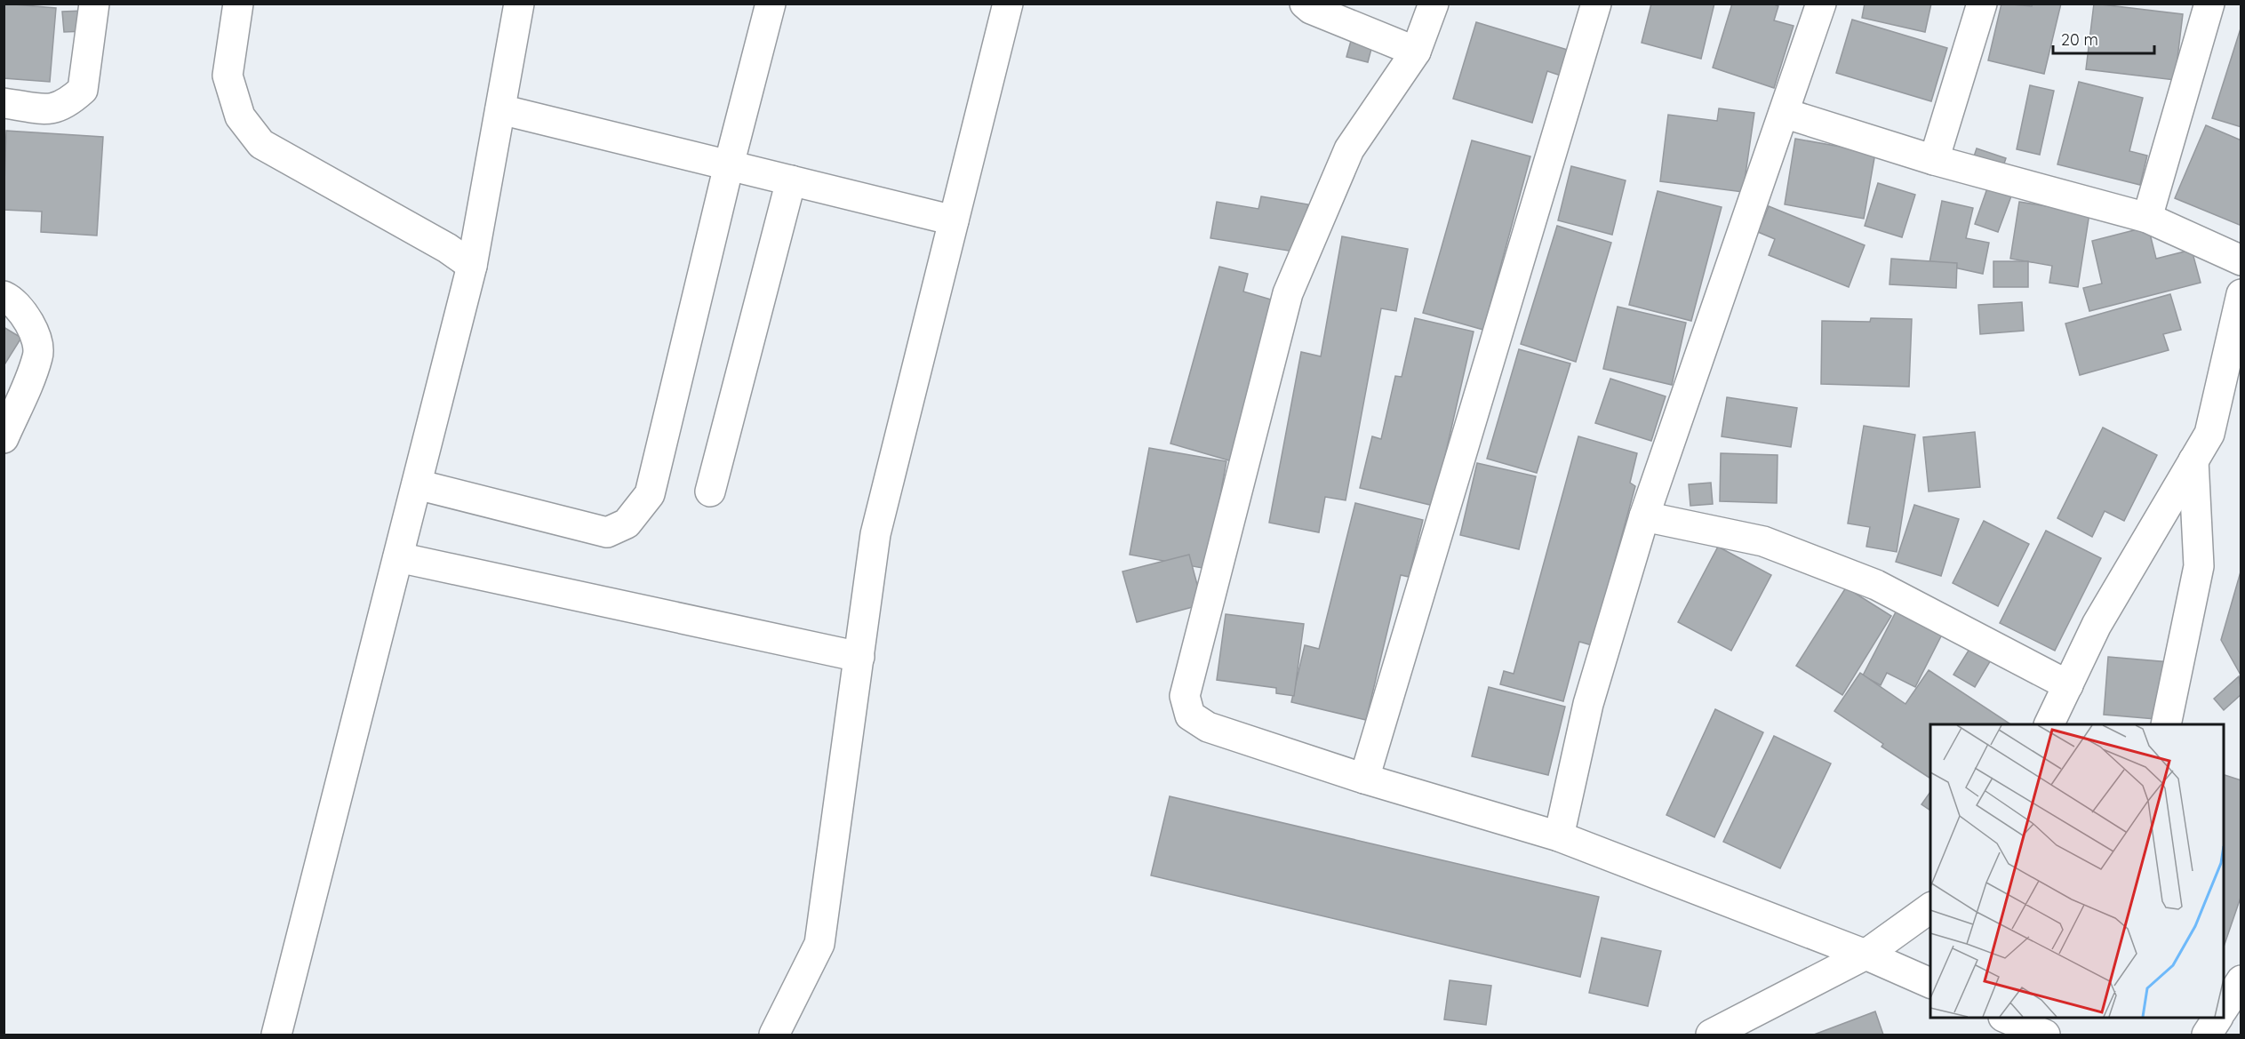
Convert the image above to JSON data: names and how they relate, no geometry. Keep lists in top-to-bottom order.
{
  "scale_bar": "20 m"
}
